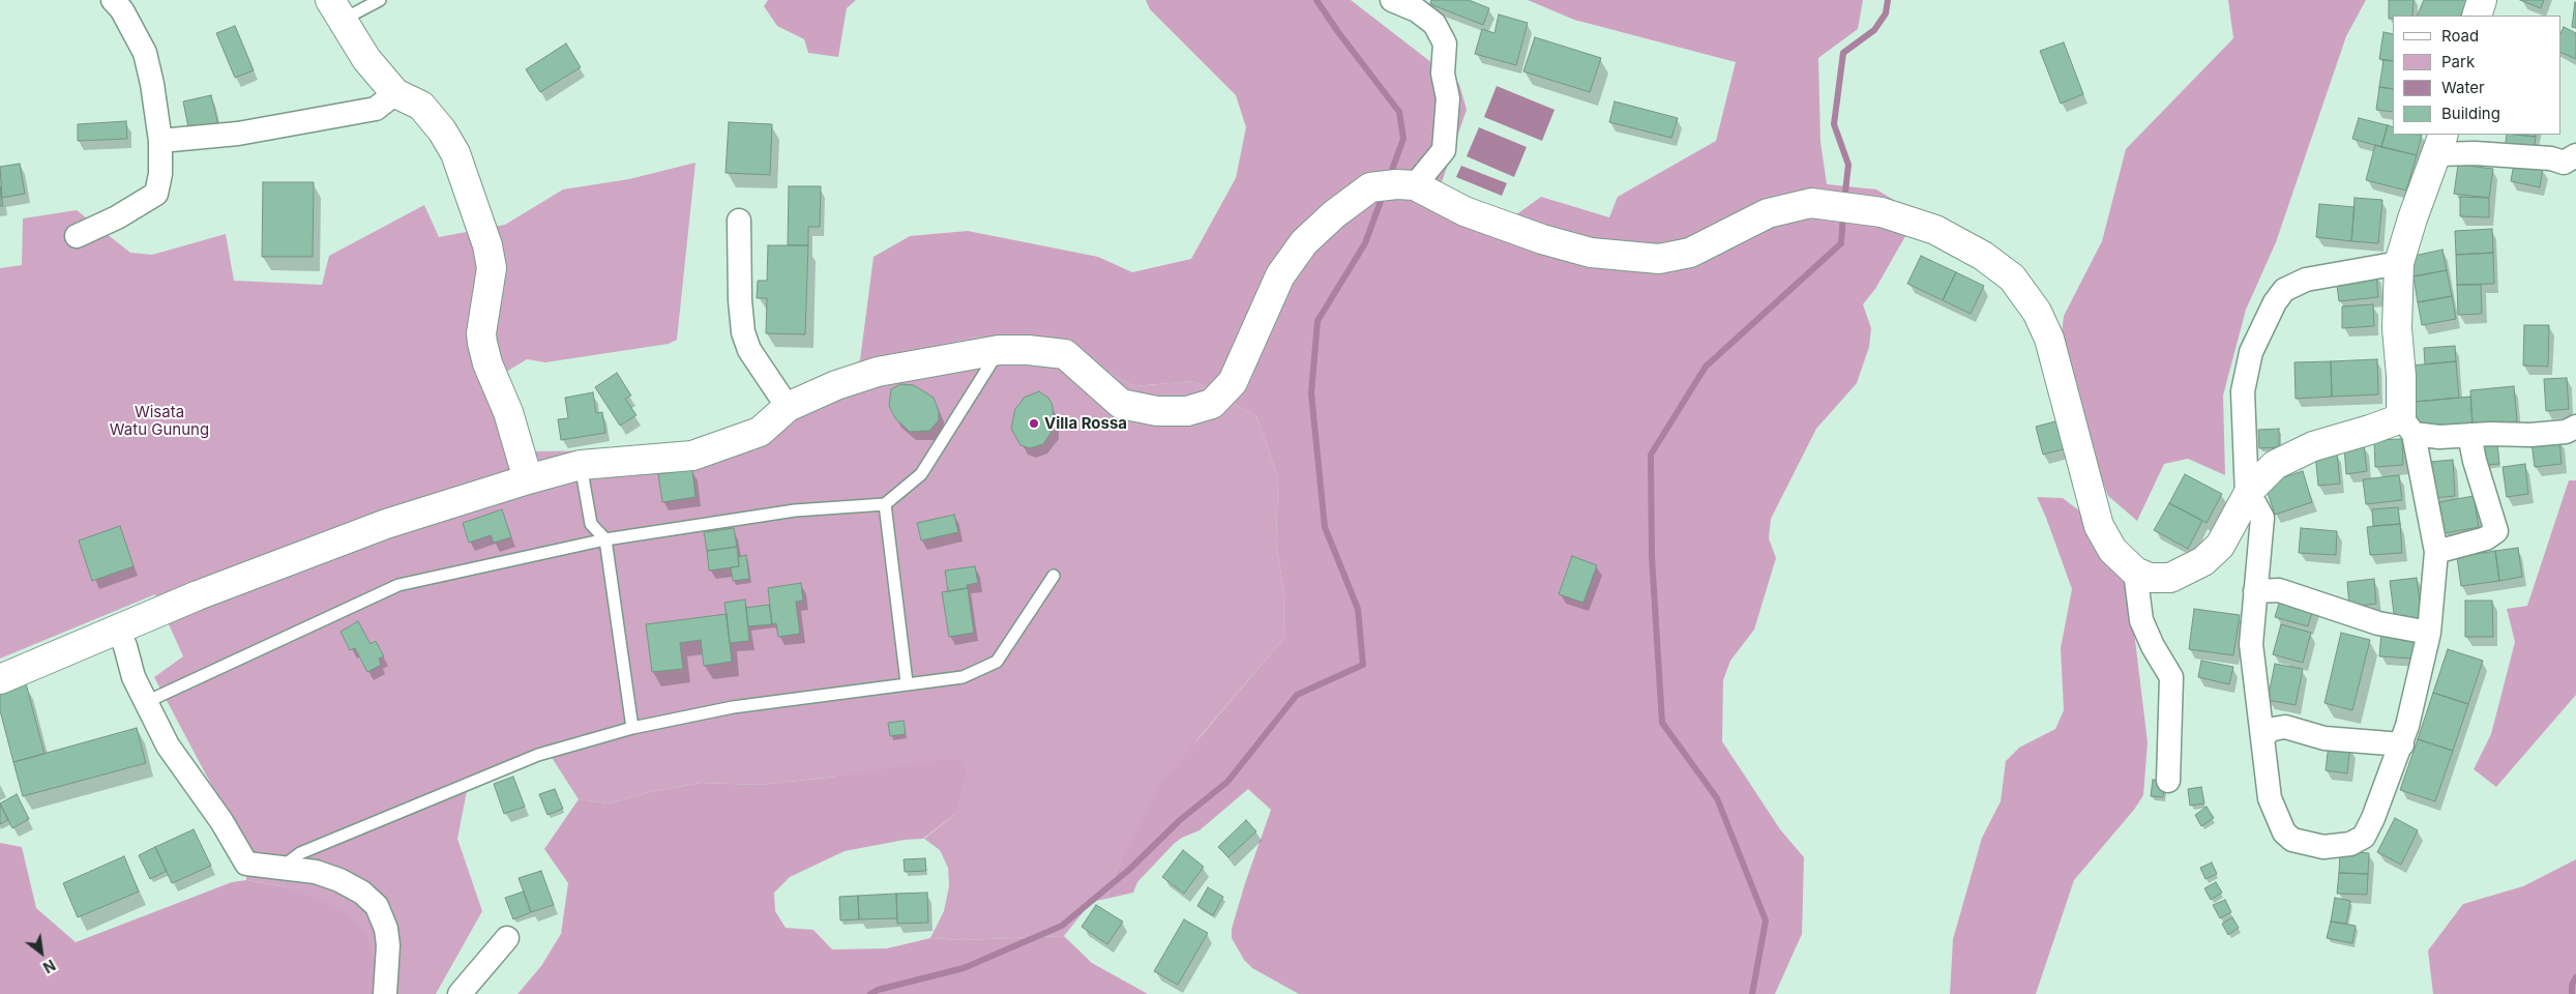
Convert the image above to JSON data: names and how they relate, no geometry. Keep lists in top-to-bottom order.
{
  "parks": ["Wisata Watu Gunung"],
  "places": ["Villa Rossa"],
  "legend": [
    "Road",
    "Park",
    "Water",
    "Building"
  ],
  "north": "bottom right"
}
